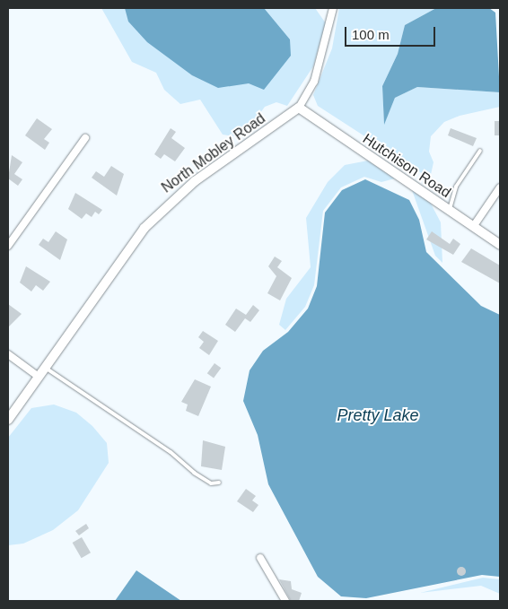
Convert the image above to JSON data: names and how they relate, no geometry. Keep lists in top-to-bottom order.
{
  "streets": {
    "street": ["North Mobley Road", "Hutchison Road"]
  },
  "crossings": [
    ["North Mobley Road", "Hutchison Road"]
  ],
  "water": ["Pretty Lake"],
  "scale_bar": "100 m"
}
